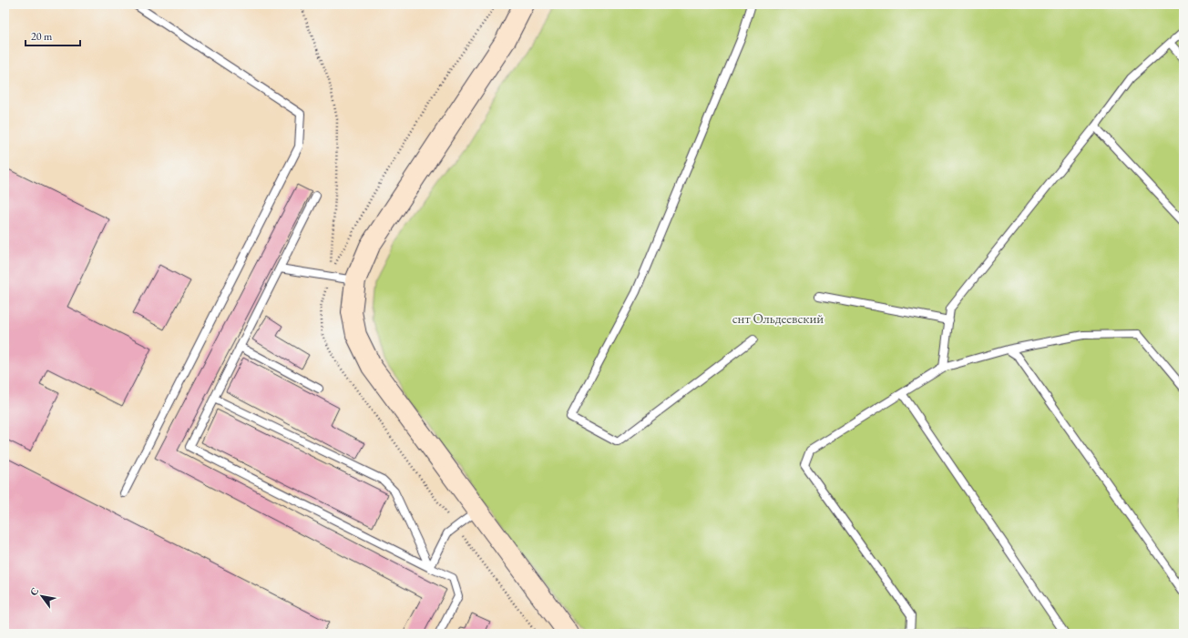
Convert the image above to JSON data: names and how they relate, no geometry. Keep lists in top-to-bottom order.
{
  "parks": ["снт Ольдеевский"],
  "scale_bar": "20 m",
  "north": "top left"
}
